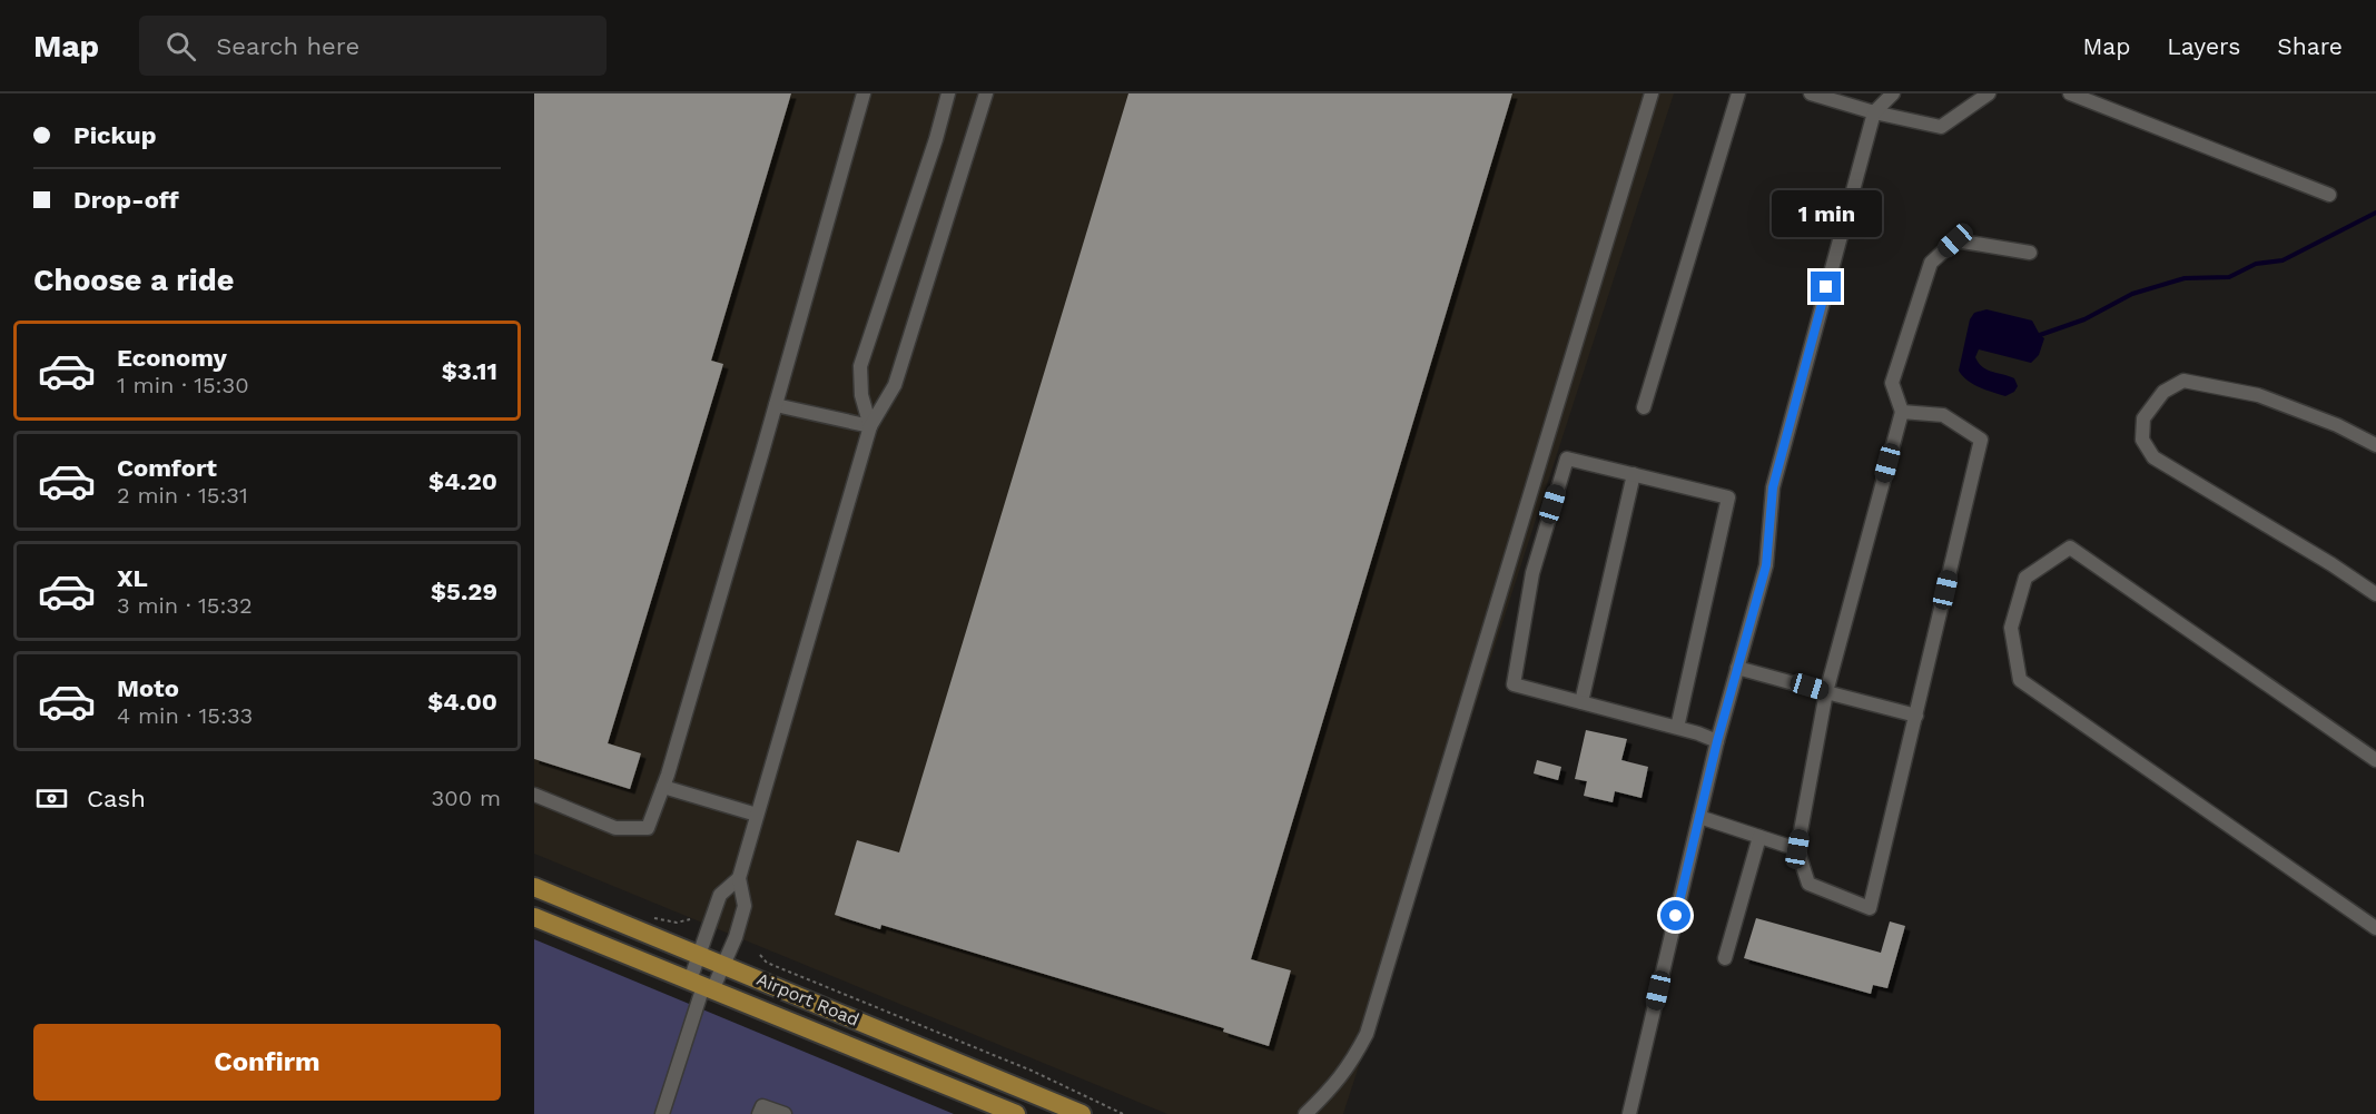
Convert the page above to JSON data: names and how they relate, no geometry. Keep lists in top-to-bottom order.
{
  "streets": {
    "main road": ["Airport Road"]
  },
  "page": {
    "header": "Map",
    "search": "Search here",
    "nav": ["Map", "Layers", "Share"],
    "banner": ["Pickup", "Drop-off"],
    "bubble": "1 min",
    "heading": "Choose a ride",
    "list": [
      {
        "name": "Economy",
        "note": "1 min · 15:30",
        "value": "$3.11"
      },
      {
        "name": "Comfort",
        "note": "2 min · 15:31",
        "value": "$4.20"
      },
      {
        "name": "XL",
        "note": "3 min · 15:32",
        "value": "$5.29"
      },
      {
        "name": "Moto",
        "note": "4 min · 15:33",
        "value": "$4.00"
      }
    ],
    "pay": ["Cash", "300 m"],
    "buttons": "Confirm"
  }
}
